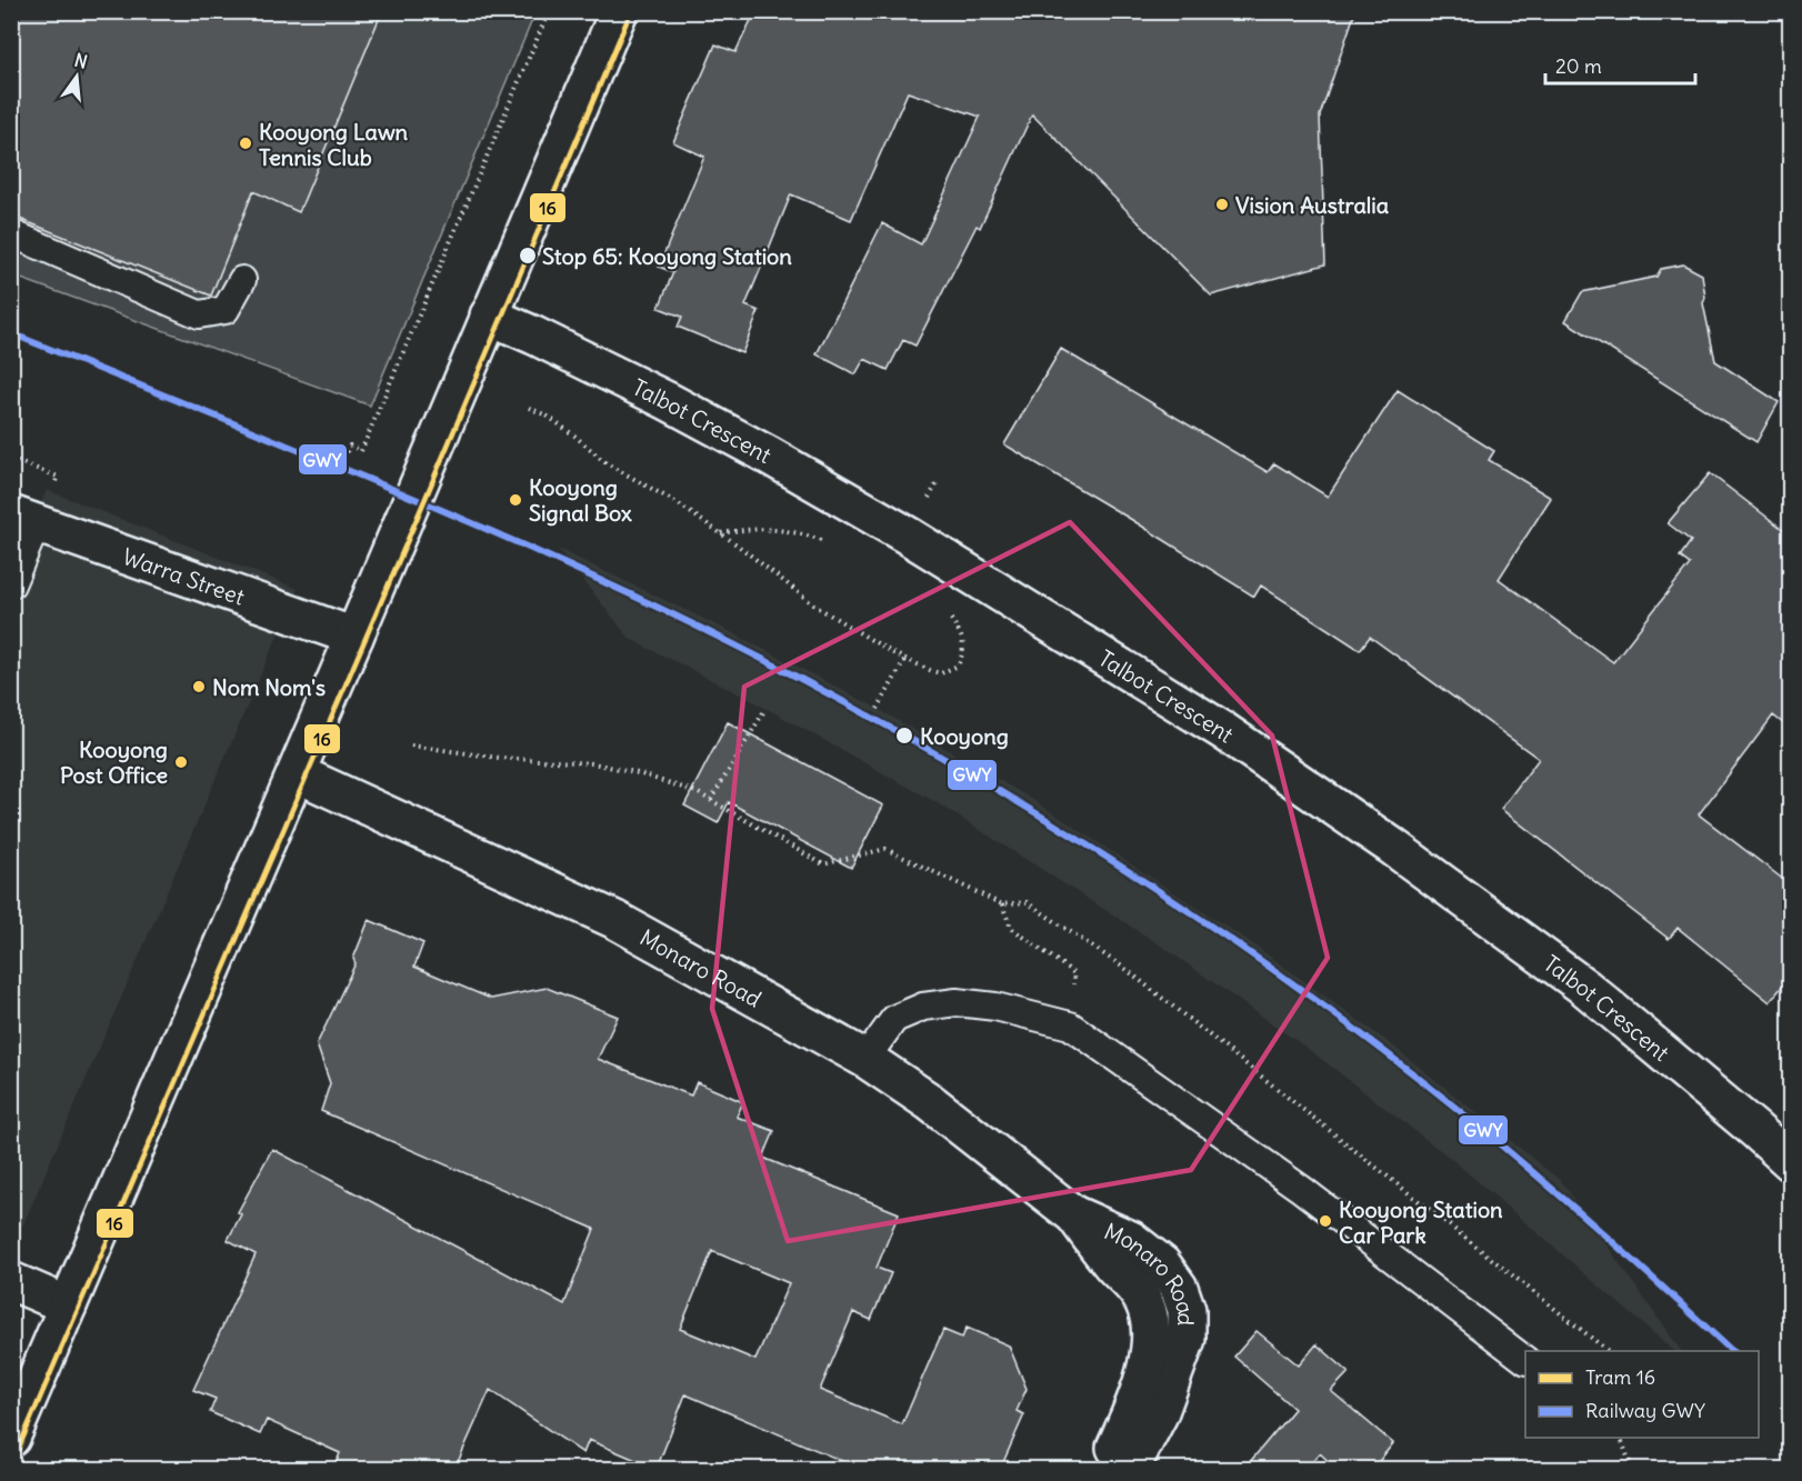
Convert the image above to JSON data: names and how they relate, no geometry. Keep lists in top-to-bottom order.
{
  "streets": {
    "street": ["Talbot Crescent", "Warra Street", "Monaro Road"]
  },
  "places": [
    "Kooyong Lawn Tennis Club",
    "Vision Australia",
    "Stop 65: Kooyong Station",
    "Kooyong Signal Box",
    "Nom Nom's",
    "Kooyong",
    "Kooyong Post Office",
    "Kooyong Station Car Park"
  ],
  "lines": ["tram line 16", "rail line GWY"],
  "legend": ["Tram 16", "Railway GWY"],
  "scale_bar": "20 m",
  "north": "top"
}
